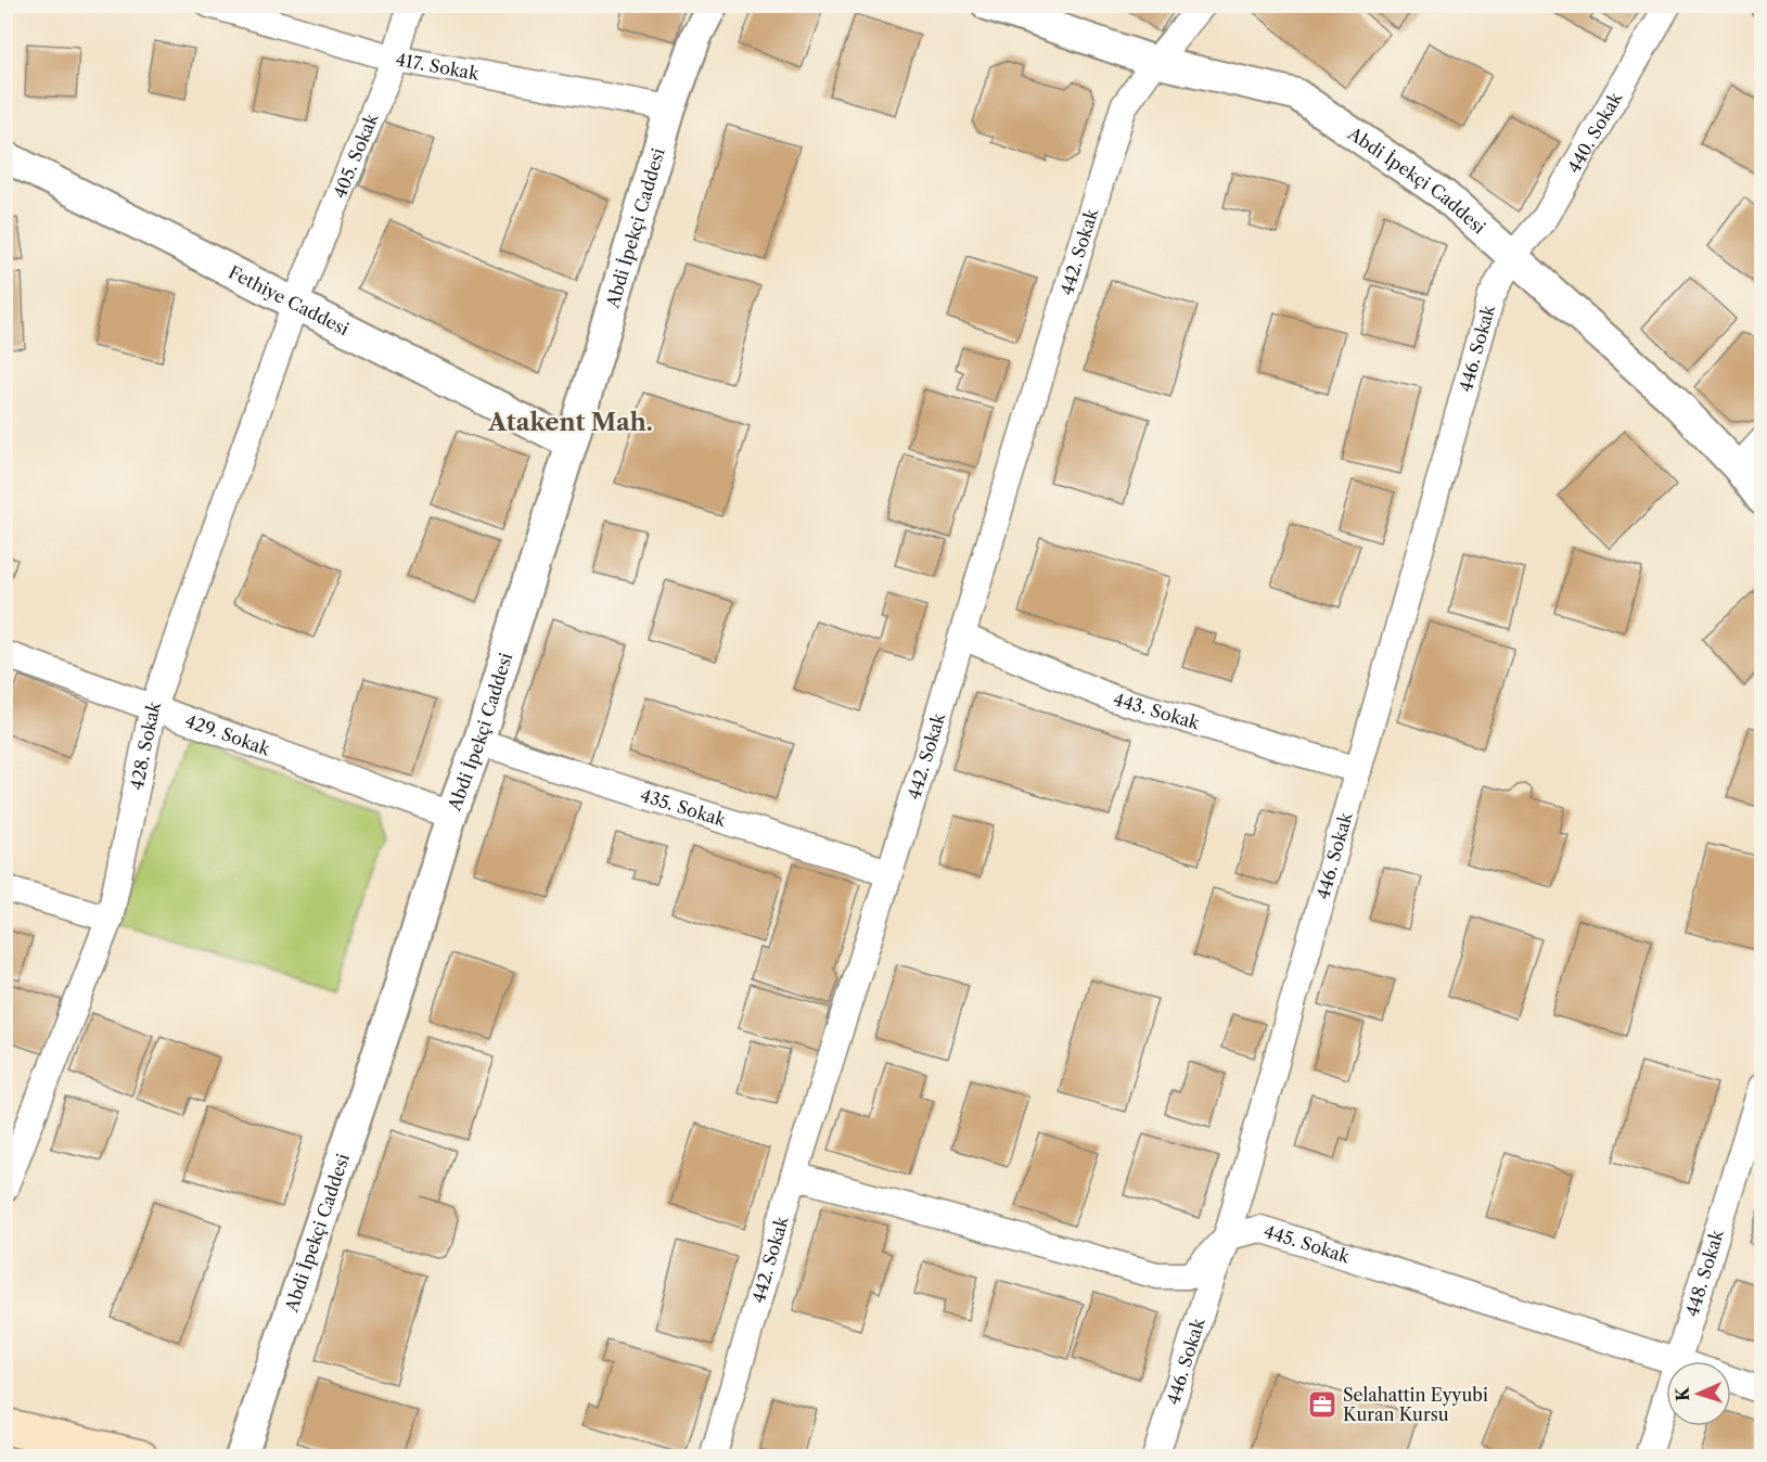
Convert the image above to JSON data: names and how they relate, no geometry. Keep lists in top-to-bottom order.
{
  "streets": {
    "street": [
      "417. Sokak",
      "440. Sokak",
      "405. Sokak",
      "Abdi İpekçi Caddesi",
      "442. Sokak",
      "Fethiye Caddesi",
      "446. Sokak",
      "443. Sokak",
      "429. Sokak",
      "428. Sokak",
      "435. Sokak",
      "445. Sokak",
      "448. Sokak"
    ]
  },
  "crossings": [
    ["417. Sokak", "405. Sokak"],
    ["417. Sokak", "Abdi İpekçi Caddesi"],
    ["440. Sokak", "Abdi İpekçi Caddesi"],
    ["440. Sokak", "446. Sokak"],
    ["405. Sokak", "Fethiye Caddesi"],
    ["405. Sokak", "428. Sokak"],
    ["Abdi İpekçi Caddesi", "442. Sokak"],
    ["Abdi İpekçi Caddesi", "Fethiye Caddesi"],
    ["Abdi İpekçi Caddesi", "446. Sokak"],
    ["Abdi İpekçi Caddesi", "429. Sokak"],
    ["Abdi İpekçi Caddesi", "435. Sokak"],
    ["442. Sokak", "443. Sokak"],
    ["442. Sokak", "435. Sokak"],
    ["Fethiye Caddesi", "428. Sokak"],
    ["446. Sokak", "443. Sokak"],
    ["446. Sokak", "445. Sokak"],
    ["429. Sokak", "428. Sokak"],
    ["445. Sokak", "448. Sokak"]
  ],
  "districts": ["Atakent Mah."],
  "places": {
    "office": ["Selahattin Eyyubi Kuran Kursu"]
  },
  "north": "left"
}
